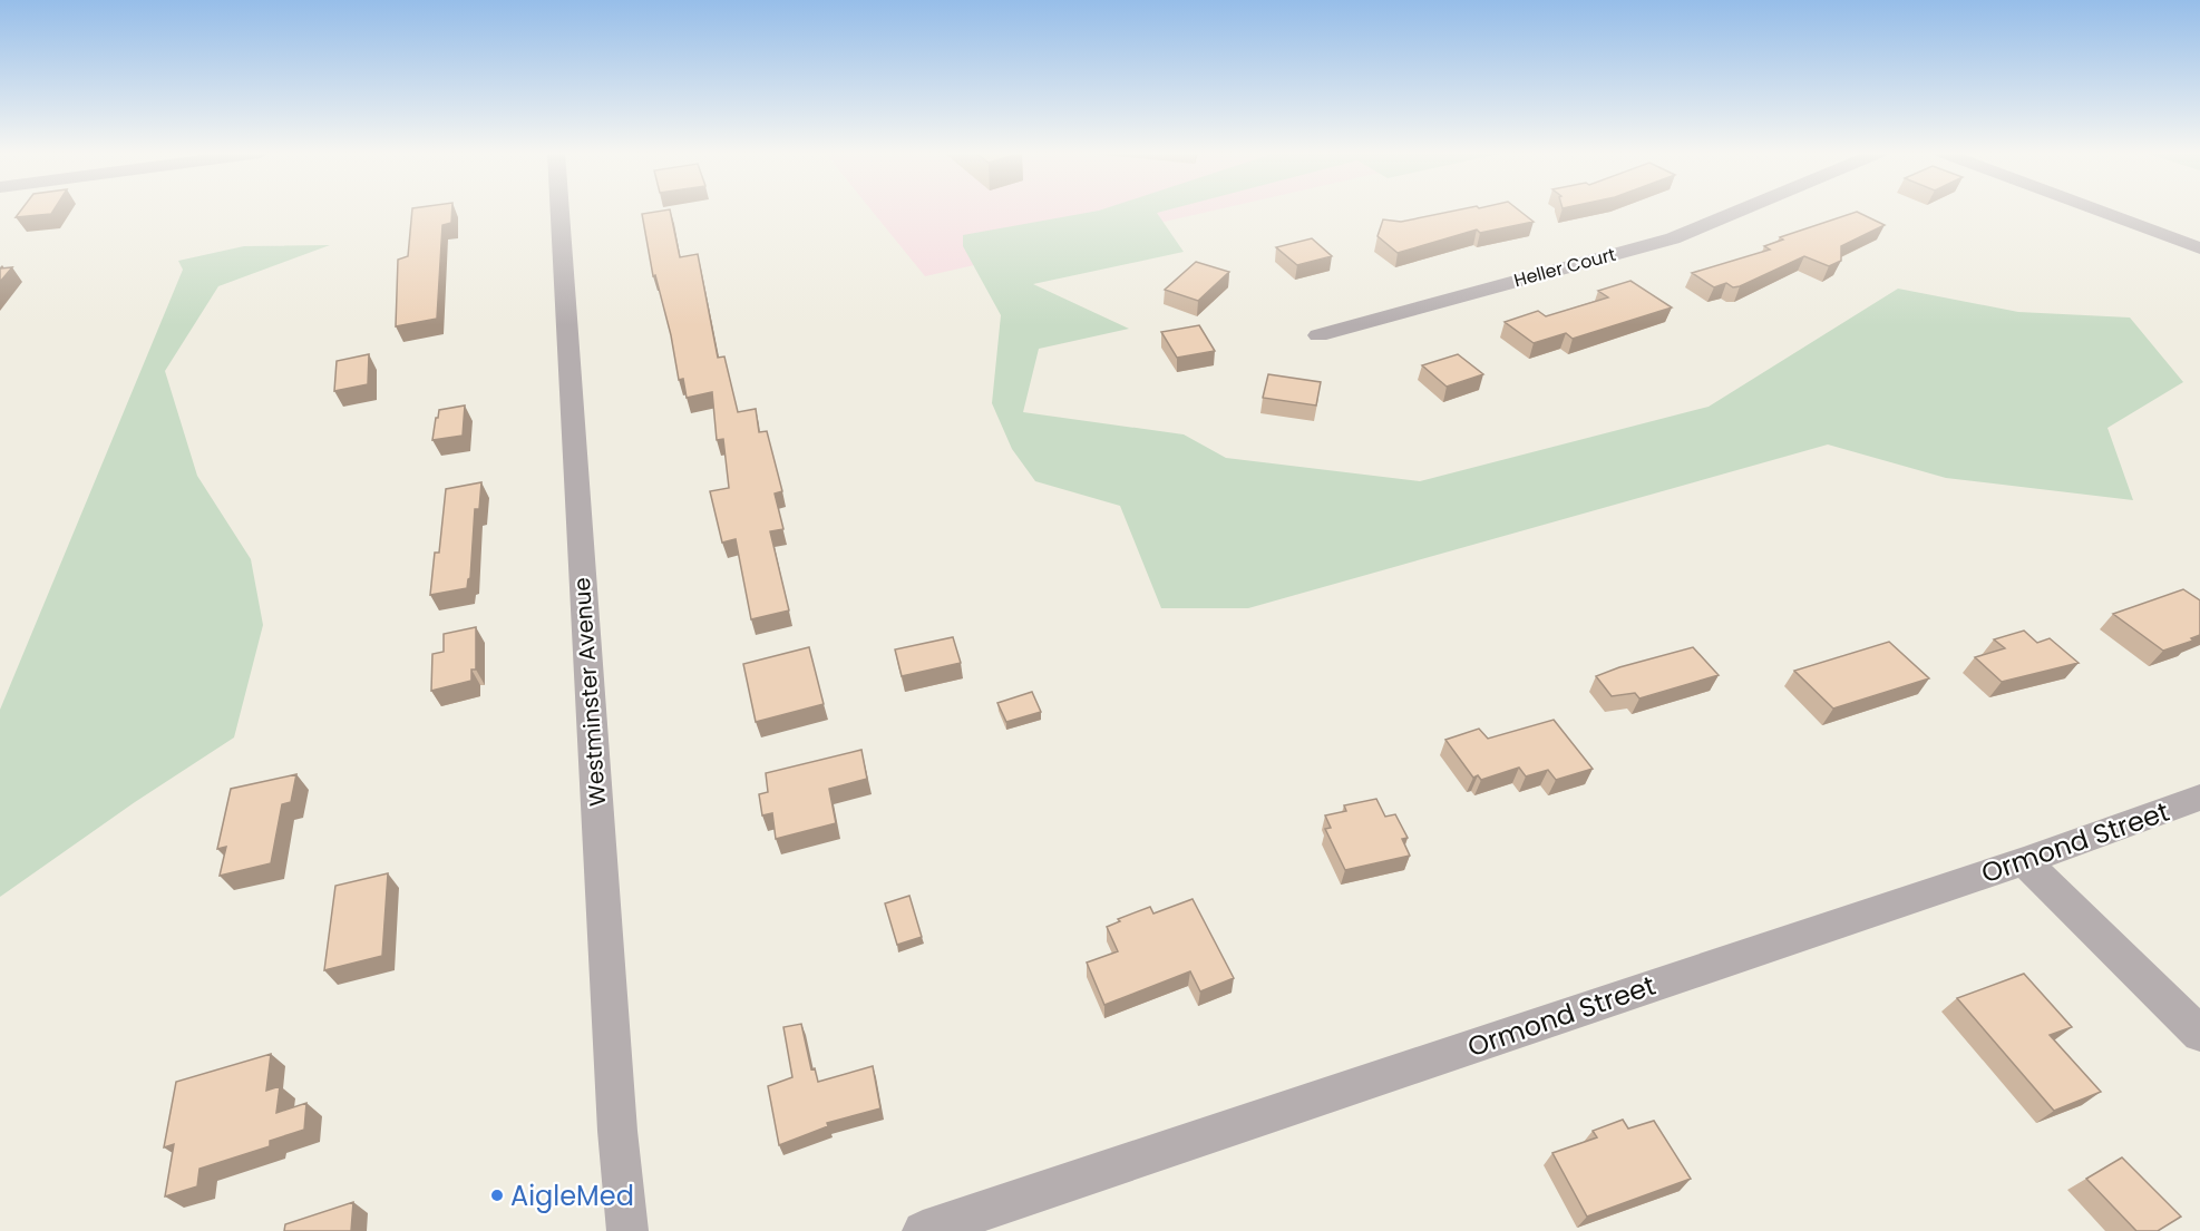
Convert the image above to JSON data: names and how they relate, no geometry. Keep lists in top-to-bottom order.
{
  "streets": {
    "street": ["Heller Court", "Westminster Avenue", "Ormond Street"]
  },
  "places": ["AigleMed"]
}
